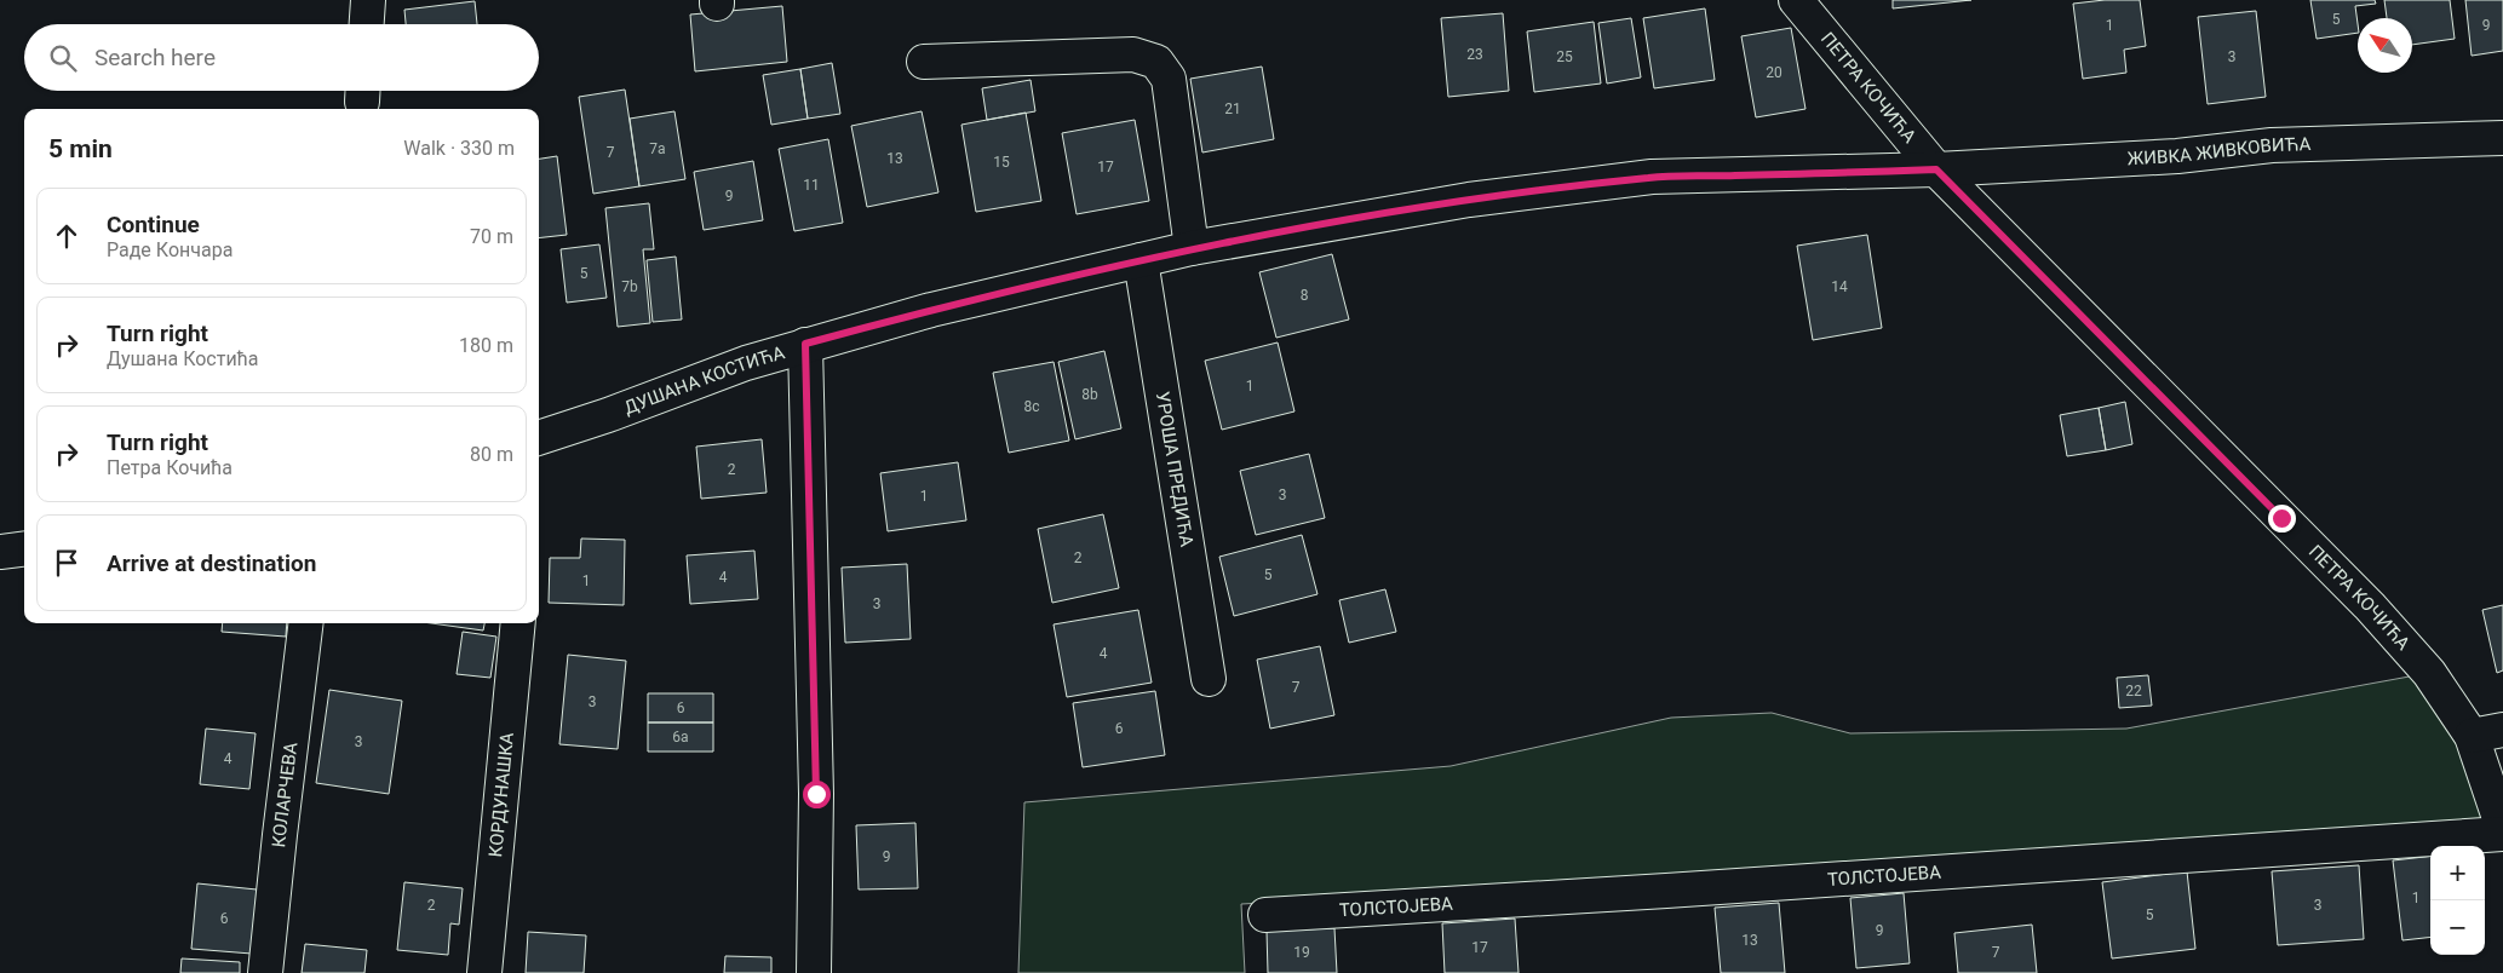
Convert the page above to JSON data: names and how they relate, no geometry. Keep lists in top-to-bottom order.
{
  "streets": {
    "street": [
      "ПЕТРА КОЧИЋА",
      "ЖИВКА ЖИВКОВИЋА",
      "ДУШАНА КОСТИЋА",
      "УРОША ПРЕДИЋА",
      "КОЛАРЧЕВА",
      "КОРДУНАШКА",
      "ТОЛСТОЈЕВА"
    ]
  },
  "crossings": [
    ["ПЕТРА КОЧИЋА", "ЖИВКА ЖИВКОВИЋА"],
    ["ПЕТРА КОЧИЋА", "ДУШАНА КОСТИЋА"],
    ["ПЕТРА КОЧИЋА", "ТОЛСТОЈЕВА"],
    ["ЖИВКА ЖИВКОВИЋА", "ДУШАНА КОСТИЋА"],
    ["ДУШАНА КОСТИЋА", "УРОША ПРЕДИЋА"]
  ],
  "house_numbers": [
    "5",
    "1",
    "9",
    "23",
    "25",
    "3",
    "20",
    "21",
    "7a",
    "7",
    "13",
    "15",
    "17",
    "11",
    "9",
    "5",
    "7b",
    "14",
    "8",
    "1",
    "8b",
    "8c",
    "2",
    "3",
    "1",
    "2",
    "5",
    "4",
    "1",
    "3",
    "4",
    "7",
    "22",
    "3",
    "6",
    "6",
    "6a",
    "3",
    "4",
    "9",
    "1",
    "2",
    "3",
    "5",
    "6",
    "9",
    "13",
    "17",
    "19",
    "7"
  ],
  "north": "top left",
  "page": {
    "search": "Search here",
    "heading": ["5 min", "Walk · 330 m"],
    "list": [
      ["Continue", "Раде Кончара", "70 m"],
      ["Turn right", "Душана Костића", "180 m"],
      ["Turn right", "Петра Кочића", "80 m"],
      "Arrive at destination"
    ],
    "map_buttons": ["+", "−"]
  }
}
